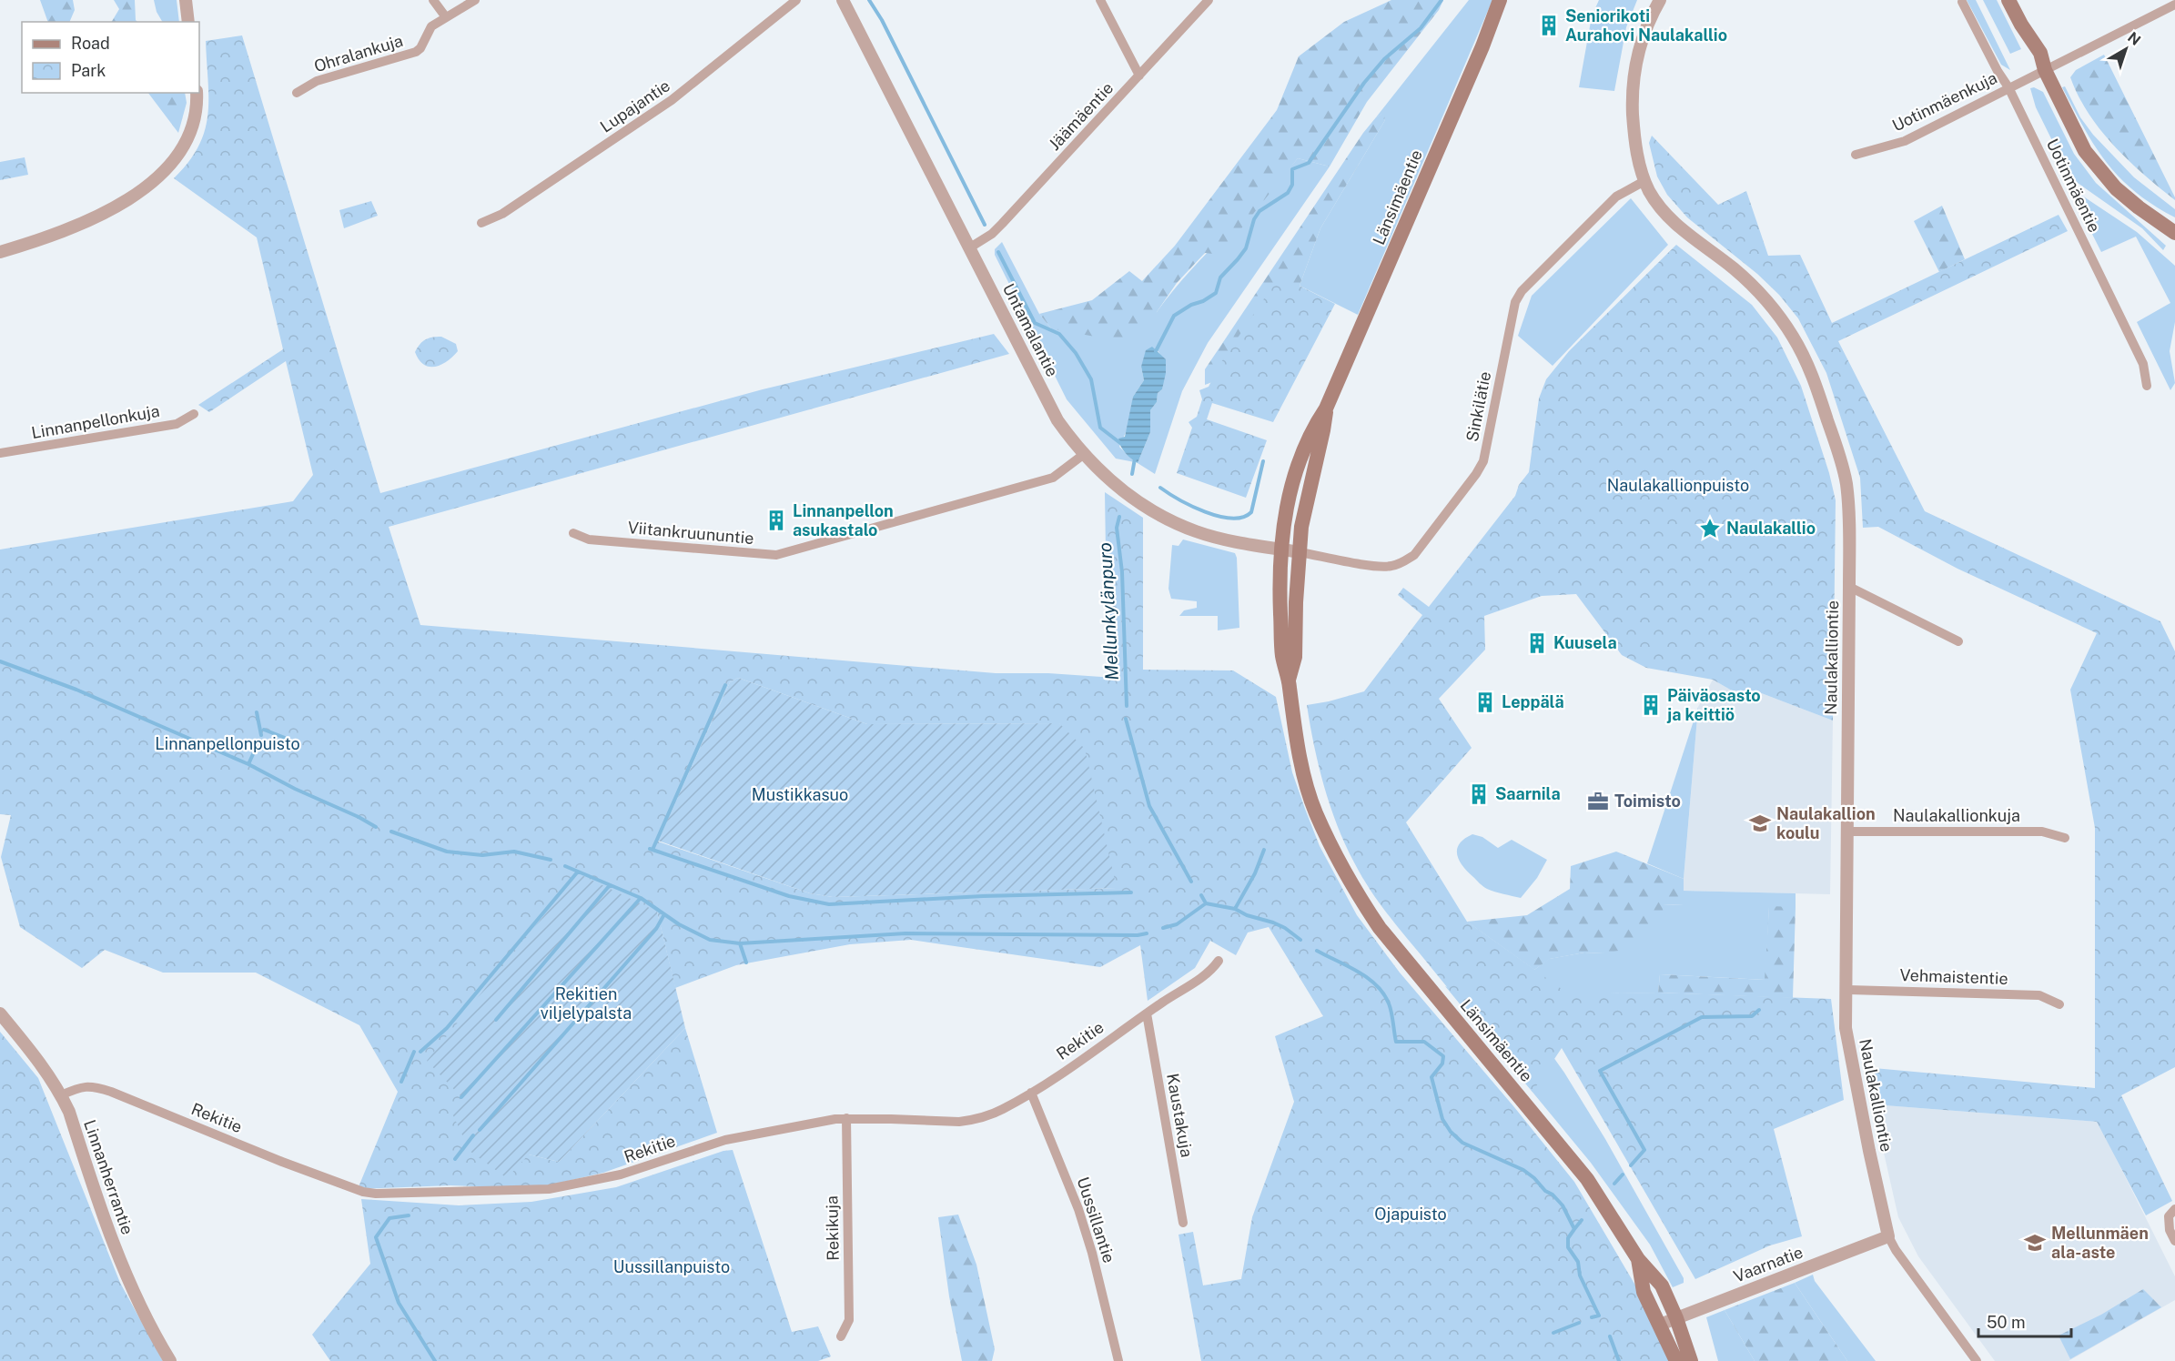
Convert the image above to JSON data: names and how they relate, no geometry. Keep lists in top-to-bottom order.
{
  "streets": {
    "main road": ["Länsimäentie"],
    "street": [
      "Ohralankuja",
      "Uotinmäenkuja",
      "Lupajantie",
      "Jäämäentie",
      "Uotinmäentie",
      "Untamalantie",
      "Sinkilätie",
      "Linnanpellonkuja",
      "Viitankruununtie",
      "Naulakalliontie",
      "Naulakallionkuja",
      "Vehmaistentie",
      "Rekitie",
      "Kaustakuja",
      "Linnanherrantie",
      "Uussillantie",
      "Rekikuja",
      "Vaarnatie"
    ]
  },
  "crossings": [
    ["Uotinmäenkuja", "Uotinmäentie"],
    ["Jäämäentie", "Untamalantie"],
    ["Länsimäentie", "Untamalantie"],
    ["Länsimäentie", "Sinkilätie"],
    ["Länsimäentie", "Vaarnatie"],
    ["Untamalantie", "Sinkilätie"],
    ["Untamalantie", "Viitankruununtie"],
    ["Sinkilätie", "Naulakalliontie"],
    ["Naulakalliontie", "Naulakallionkuja"],
    ["Naulakalliontie", "Vehmaistentie"],
    ["Naulakalliontie", "Vaarnatie"],
    ["Rekitie", "Kaustakuja"],
    ["Rekitie", "Linnanherrantie"],
    ["Rekitie", "Uussillantie"],
    ["Rekitie", "Rekikuja"]
  ],
  "water": ["Mellunkylänpuro"],
  "parks": [
    "Naulakallionpuisto",
    "Linnanpellonpuisto",
    "Mustikkasuo",
    "Rekitien viljelypalsta",
    "Ojapuisto",
    "Uussillanpuisto"
  ],
  "places": {
    "building": [
      "Seniorikoti Aurahovi Naulakallio",
      "Linnanpellon asukastalo",
      "Kuusela",
      "Leppälä",
      "Päiväosasto ja keittiö",
      "Saarnila"
    ],
    "place": ["Naulakallio"],
    "office": ["Toimisto"],
    "school or university": ["Naulakallion koulu", "Mellunmäen ala-aste"]
  },
  "legend": ["Road", "Park"],
  "scale_bar": "50 m",
  "north": "top right"
}
